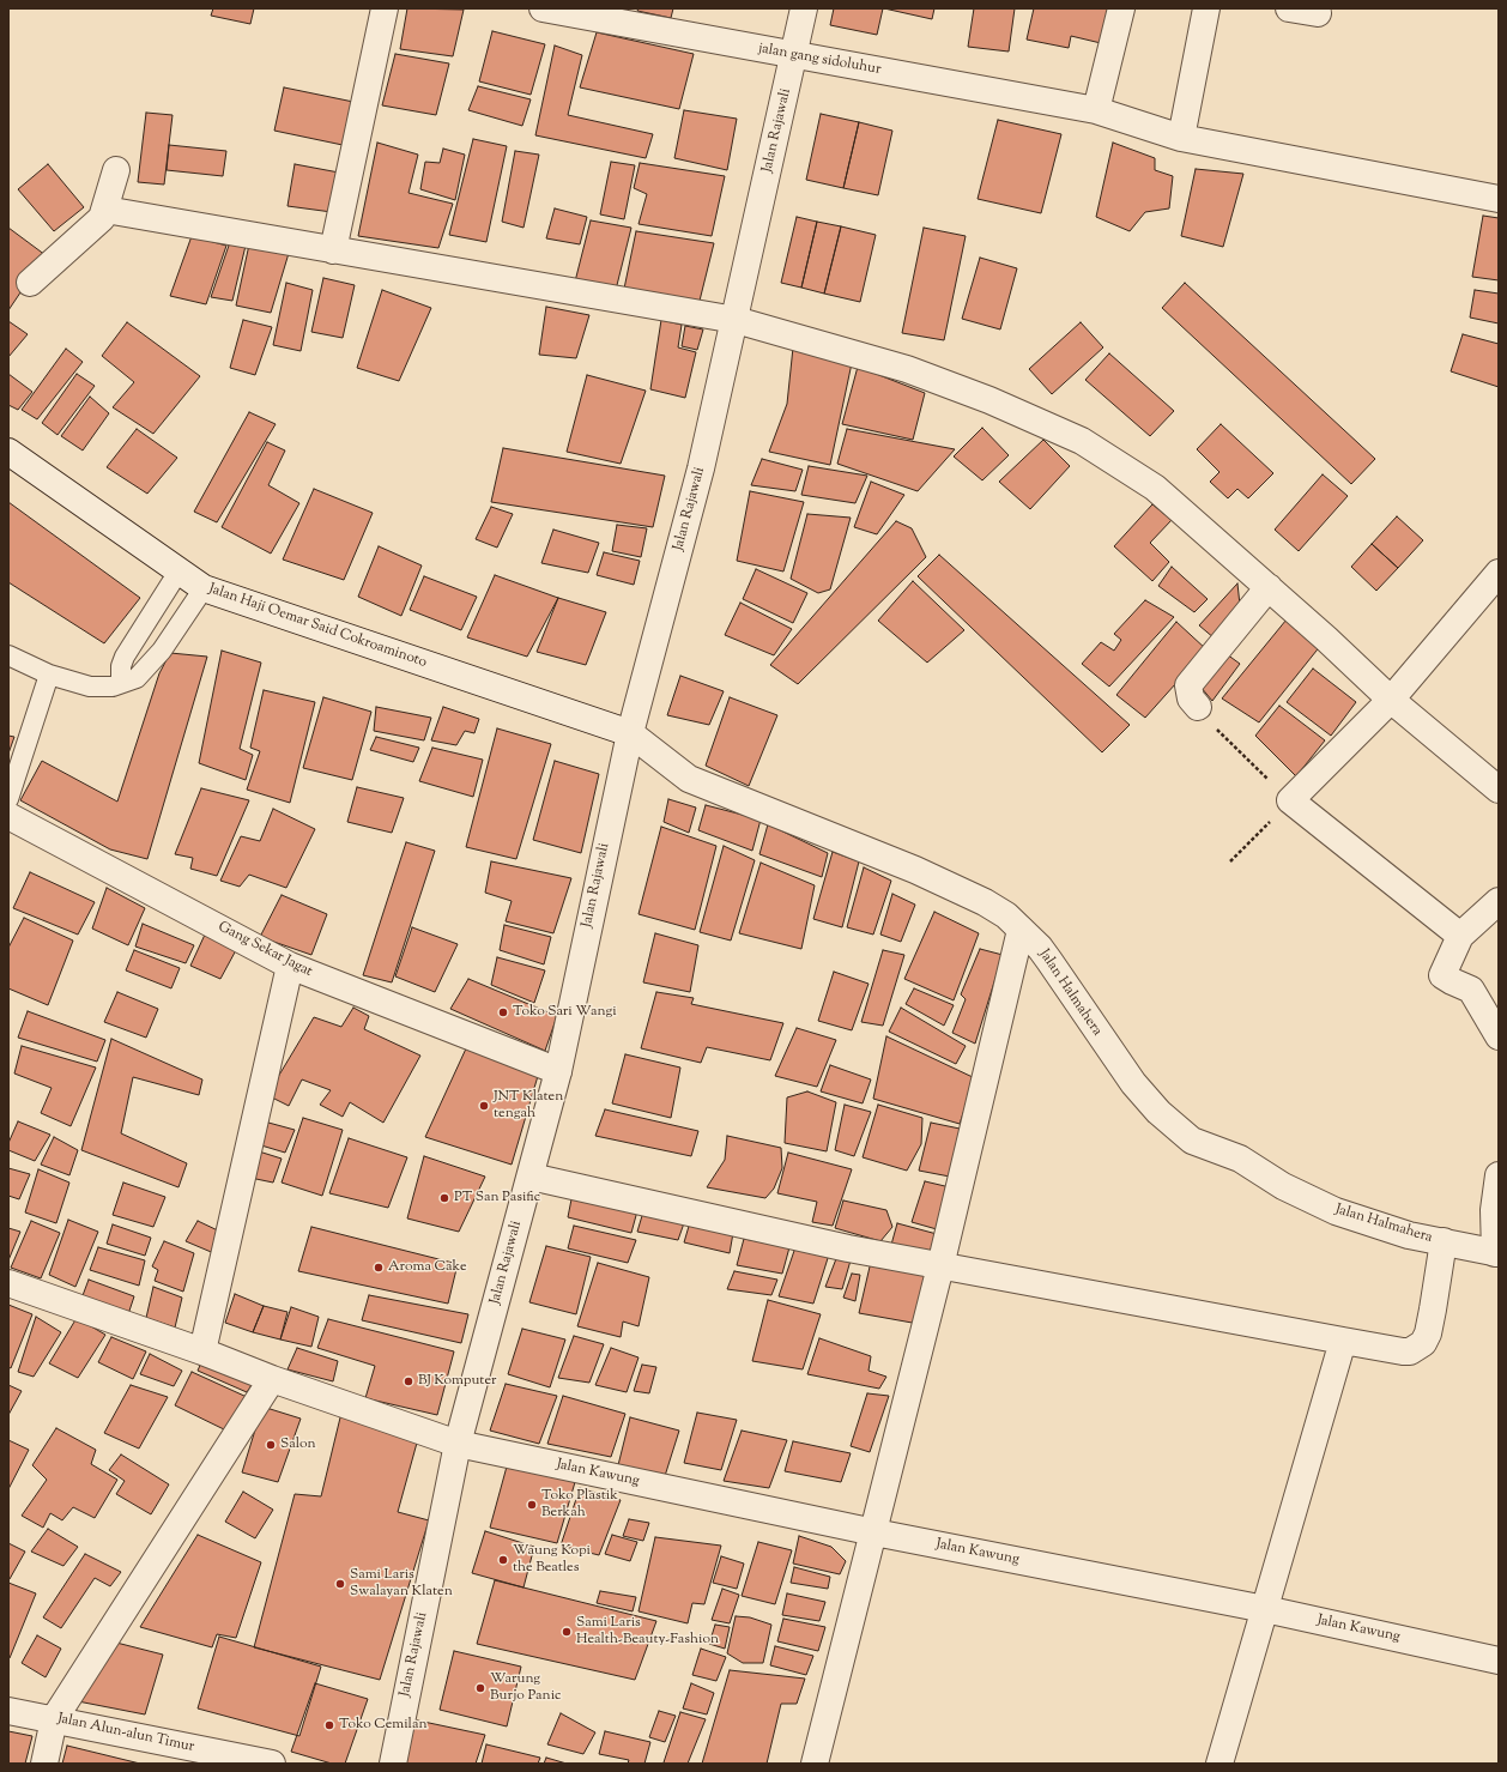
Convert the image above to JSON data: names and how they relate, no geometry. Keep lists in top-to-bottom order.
{
  "streets": {
    "street": [
      "jalan gang sidoluhur",
      "Jalan Rajawali",
      "Jalan Haji Oemar Said Cokroaminoto",
      "Gang Sekar Jagat",
      "Jalan Halmahera",
      "Jalan Kawung",
      "Jalan Alun-alun Timur"
    ]
  },
  "crossings": [
    ["jalan gang sidoluhur", "Jalan Rajawali"],
    ["Jalan Rajawali", "Jalan Haji Oemar Said Cokroaminoto"],
    ["Jalan Rajawali", "Gang Sekar Jagat"],
    ["Jalan Rajawali", "Jalan Halmahera"],
    ["Jalan Rajawali", "Jalan Kawung"],
    ["Jalan Haji Oemar Said Cokroaminoto", "Jalan Halmahera"]
  ],
  "places": [
    "Toko Sari Wangi",
    "JNT Klaten tengah",
    "PT San Pasific",
    "Aroma Cake",
    "BJ Komputer",
    "Salon",
    "Toko Plastik Berkah",
    "Waung Kopi the Beatles",
    "Sami Laris Swalayan Klaten",
    "Sami Laris Health-Beauty-Fashion",
    "Warung Burjo Panic",
    "Toko Cemilan"
  ]
}
